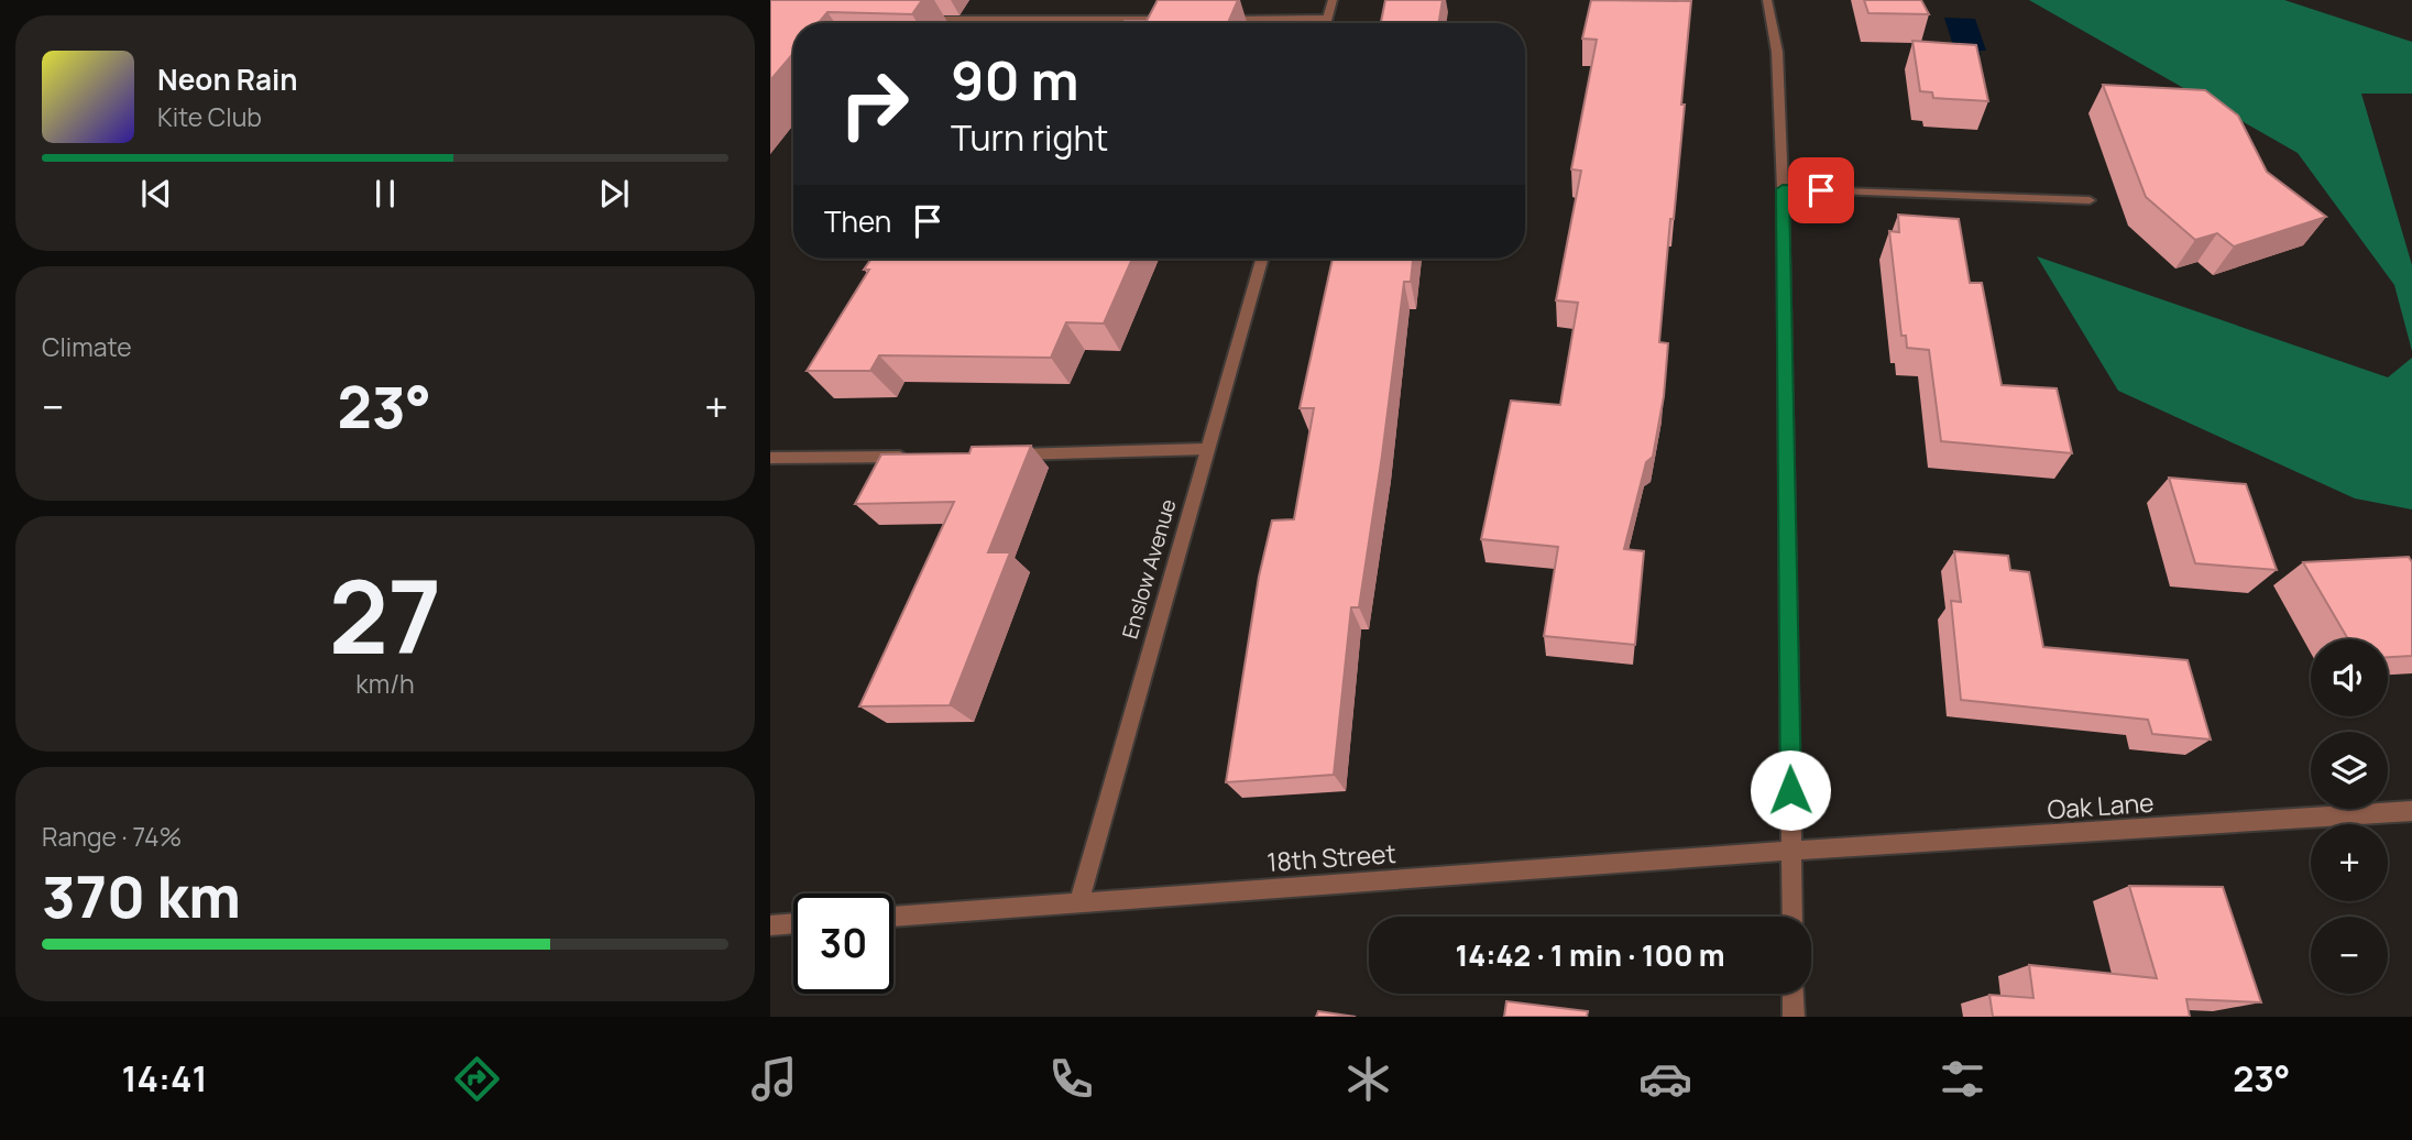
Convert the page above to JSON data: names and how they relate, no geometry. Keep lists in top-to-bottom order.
{
  "streets": {
    "street": ["Enslow Avenue", "Oak Lane", "18th Street"]
  },
  "crossings": [
    ["Enslow Avenue", "18th Street"],
    ["Oak Lane", "18th Street"]
  ],
  "page": {
    "turn": ["90 m", "Turn right"],
    "song": ["Neon Rain", "Kite Club"],
    "then": "Then",
    "tile": [
      "Climate",
      ["27", "km/h"],
      ["Range · 74%", "370 km"]
    ],
    "heat": ["−", "23°", "+"],
    "map_buttons": ["+", "−"],
    "limit": "30",
    "trip": "14:42 · 1 min · 100 m",
    "tabs": ["14:41", "23°"]
  }
}
